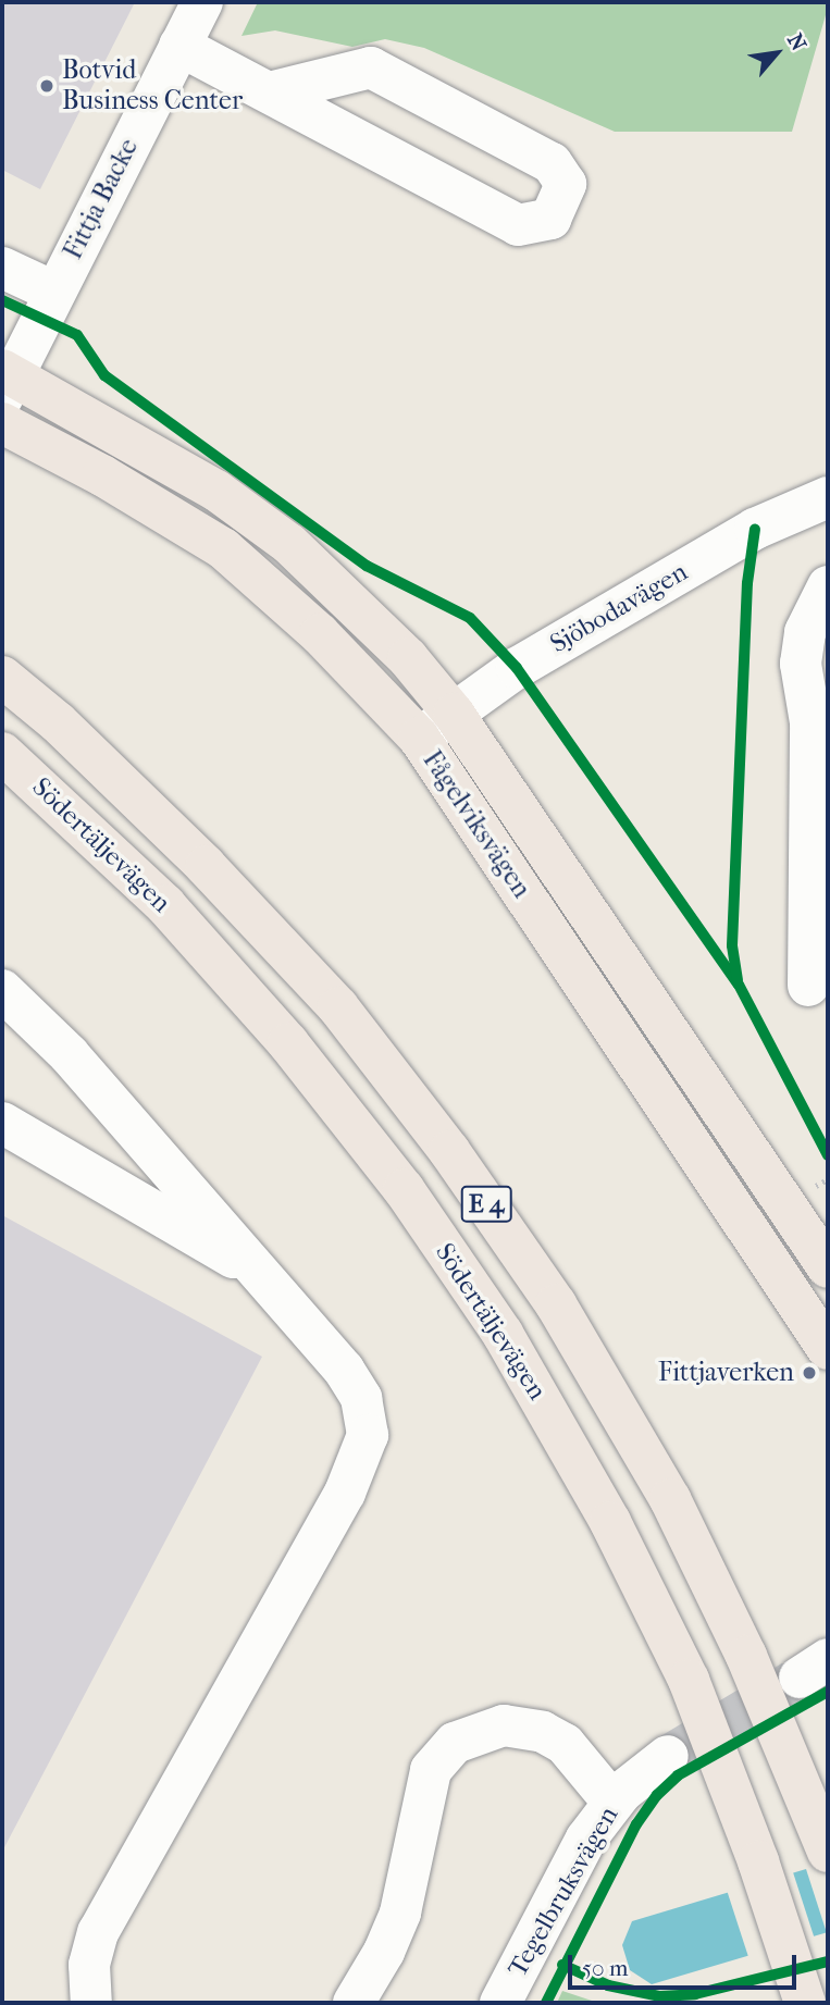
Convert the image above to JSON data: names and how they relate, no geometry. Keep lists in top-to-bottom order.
{
  "streets": {
    "main road": ["Fågelviksvägen", "Södertäljevägen", "E 4"],
    "street": ["Fittja Backe", "Sjöbodavägen", "Tegelbruksvägen"]
  },
  "crossings": [
    ["Fittja Backe", "Fågelviksvägen"],
    ["Sjöbodavägen", "Fågelviksvägen"]
  ],
  "places": ["Botvid Business Center", "Fittjaverken"],
  "scale_bar": "50 m",
  "north": "top right"
}
